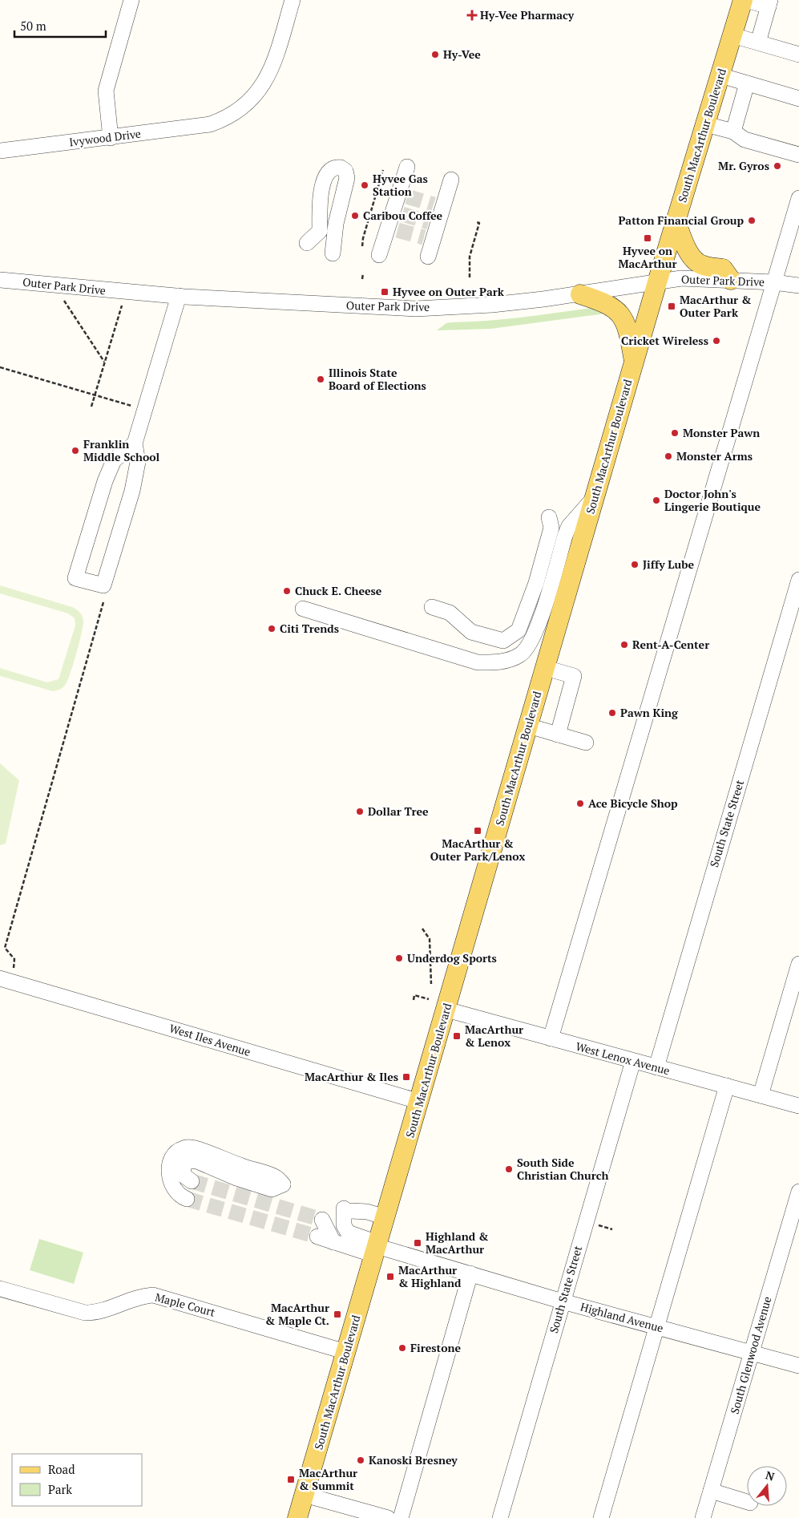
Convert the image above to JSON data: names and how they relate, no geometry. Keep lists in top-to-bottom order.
{
  "streets": {
    "main road": ["South MacArthur Boulevard"],
    "street": [
      "Ivywood Drive",
      "Outer Park Drive",
      "South State Street",
      "West Iles Avenue",
      "West Lenox Avenue",
      "Maple Court",
      "Highland Avenue",
      "South Glenwood Avenue"
    ]
  },
  "crossings": [
    ["South MacArthur Boulevard", "Outer Park Drive"],
    ["South MacArthur Boulevard", "West Iles Avenue"],
    ["South MacArthur Boulevard", "West Lenox Avenue"],
    ["South MacArthur Boulevard", "Maple Court"],
    ["South MacArthur Boulevard", "Highland Avenue"],
    ["South State Street", "West Lenox Avenue"],
    ["South State Street", "Highland Avenue"],
    ["Highland Avenue", "South Glenwood Avenue"]
  ],
  "places": {
    "health": ["Hy-Vee Pharmacy"],
    "other": [
      "Hy-Vee",
      "Mr. Gyros",
      "Hyvee Gas Station",
      "Caribou Coffee",
      "Patton Financial Group",
      "Cricket Wireless",
      "Illinois State Board of Elections",
      "Monster Pawn",
      "Franklin Middle School",
      "Monster Arms",
      "Doctor John's Lingerie Boutique",
      "Jiffy Lube",
      "Chuck E. Cheese",
      "Citi Trends",
      "Rent-A-Center",
      "Pawn King",
      "Ace Bicycle Shop",
      "Dollar Tree",
      "Underdog Sports",
      "South Side Christian Church",
      "Firestone",
      "Kanoski Bresney"
    ],
    "transit": [
      "Hyvee on MacArthur",
      "Hyvee on Outer Park",
      "MacArthur & Outer Park",
      "MacArthur & Outer Park/Lenox",
      "MacArthur & Lenox",
      "MacArthur & Iles",
      "Highland & MacArthur",
      "MacArthur & Highland",
      "MacArthur & Maple Ct.",
      "MacArthur & Summit"
    ]
  },
  "legend": ["Road", "Park"],
  "scale_bar": "50 m",
  "north": "top"
}
